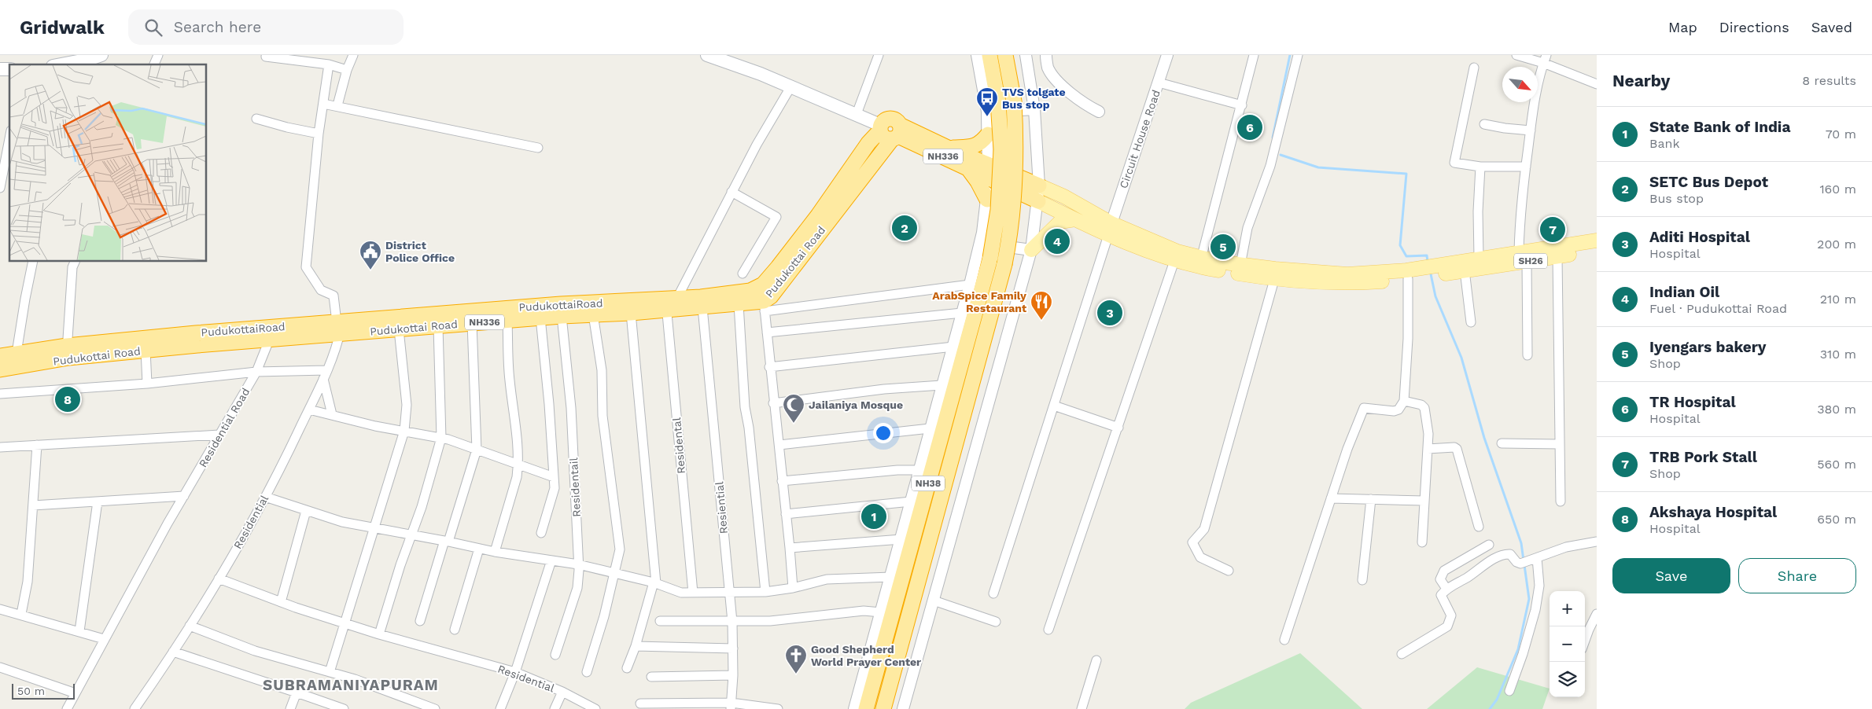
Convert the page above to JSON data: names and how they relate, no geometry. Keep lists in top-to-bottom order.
{
  "streets": {
    "highway": [
      "NH336",
      "Pudukottai Road",
      "PudukottaiRoad",
      "NH38"
    ],
    "main road": ["SH26"],
    "street": [
      "Circuit House Road",
      "Residential Road",
      "Residental",
      "Residentail",
      "Resiential",
      "Residential"
    ]
  },
  "crossings": [
    ["Circuit House Road", "SH26"],
    ["NH336", "SH26"],
    ["NH336", "Pudukottai Road"],
    ["NH336", "PudukottaiRoad"],
    ["Pudukottai Road", "PudukottaiRoad"],
    ["Pudukottai Road", "Residental"],
    ["Pudukottai Road", "Residentail"],
    ["Pudukottai Road", "Resiential"],
    ["Pudukottai Road", "Residential"],
    ["PudukottaiRoad", "Residental"],
    ["PudukottaiRoad", "Residential"]
  ],
  "districts": ["SUBRAMANIYAPURAM"],
  "places": {
    "bus stop": ["TVS tolgate Bus stop"],
    "public building": ["District Police Office"],
    "restaurant": ["ArabSpice Family Restaurant"],
    "mosque": ["Jailaniya Mosque"],
    "church": ["Good Shepherd World Prayer Center"]
  },
  "scale_bar": "50 m",
  "north": "bottom right",
  "page": {
    "header": "Gridwalk",
    "search": "Search here",
    "nav": ["Map", "Directions", "Saved"],
    "heading": ["Nearby", "8 results"],
    "list": [
      {
        "mark": "1",
        "name": "State Bank of India",
        "note": "Bank",
        "value": "70 m"
      },
      {
        "mark": "2",
        "name": "SETC Bus Depot",
        "note": "Bus stop",
        "value": "160 m"
      },
      {
        "mark": "3",
        "name": "Aditi Hospital",
        "note": "Hospital",
        "value": "200 m"
      },
      {
        "mark": "4",
        "name": "Indian Oil",
        "note": "Fuel · Pudukottai Road",
        "value": "210 m"
      },
      {
        "mark": "5",
        "name": "Iyengars bakery",
        "note": "Shop",
        "value": "310 m"
      },
      {
        "mark": "6",
        "name": "TR Hospital",
        "note": "Hospital",
        "value": "380 m"
      },
      {
        "mark": "7",
        "name": "TRB Pork Stall",
        "note": "Shop",
        "value": "560 m"
      },
      {
        "mark": "8",
        "name": "Akshaya Hospital",
        "note": "Hospital",
        "value": "650 m"
      }
    ],
    "pins": [
      "6",
      "2",
      "7",
      "4",
      "5",
      "3",
      "8",
      "1"
    ],
    "buttons": ["Save", "Share"],
    "map_buttons": ["+", "−"],
    "scale": "50 m"
  }
}
